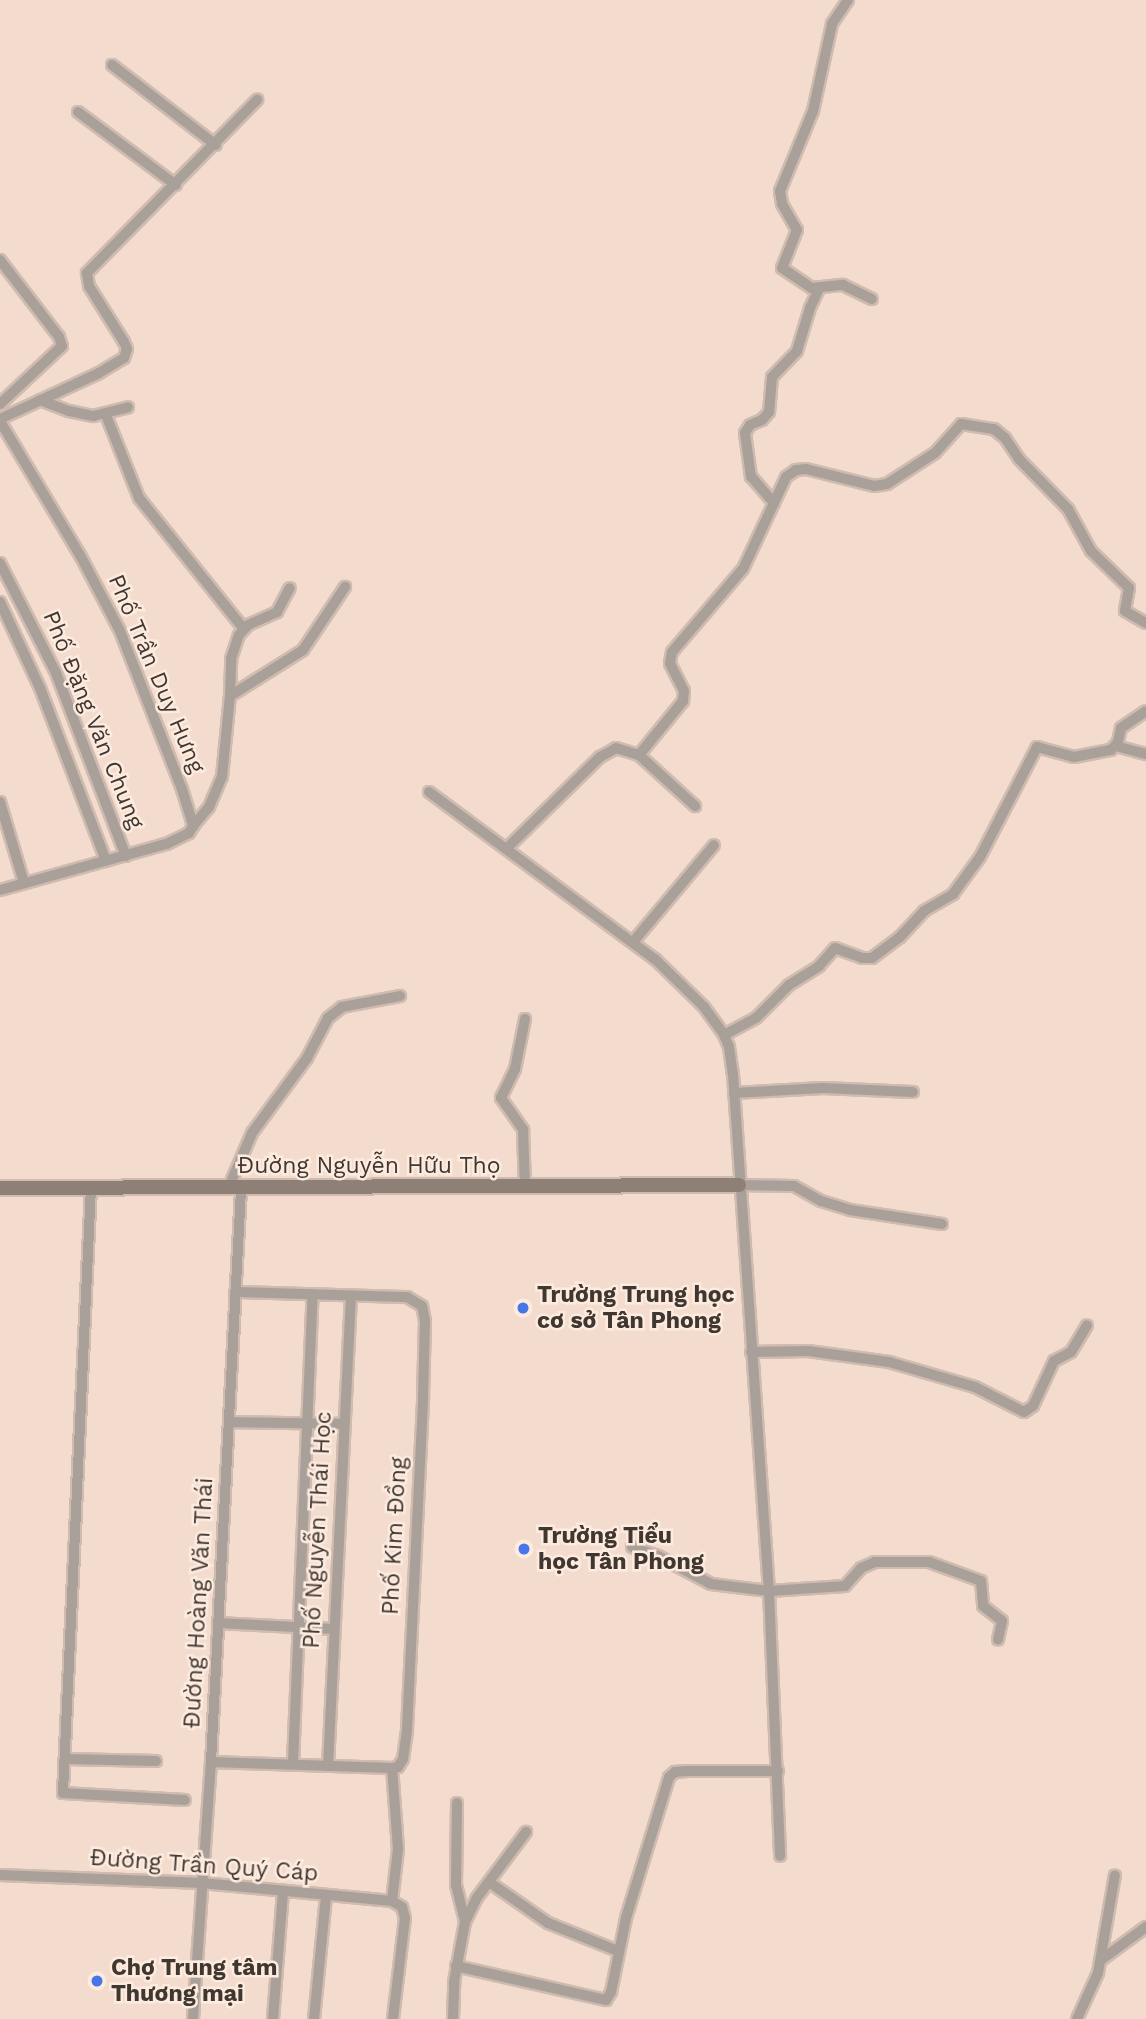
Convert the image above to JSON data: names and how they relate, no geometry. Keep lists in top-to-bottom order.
{
  "streets": {
    "street": [
      "Phố Trần Duy Hưng",
      "Phố Đặng Văn Chung",
      "Đường Nguyễn Hữu Thọ",
      "Phố Nguyễn Thái Học",
      "Phố Kim Đồng",
      "Đường Hoàng Văn Thái",
      "Đường Trần Quý Cáp"
    ]
  },
  "crossings": [
    ["Đường Nguyễn Hữu Thọ", "Đường Hoàng Văn Thái"],
    ["Phố Nguyễn Thái Học", "Phố Kim Đồng"],
    ["Phố Kim Đồng", "Đường Trần Quý Cáp"],
    ["Đường Hoàng Văn Thái", "Đường Trần Quý Cáp"]
  ],
  "places": ["Trường Trung học cơ sở Tân Phong", "Trường Tiểu học Tân Phong", "Chợ Trung tâm Thương mại"]
}
